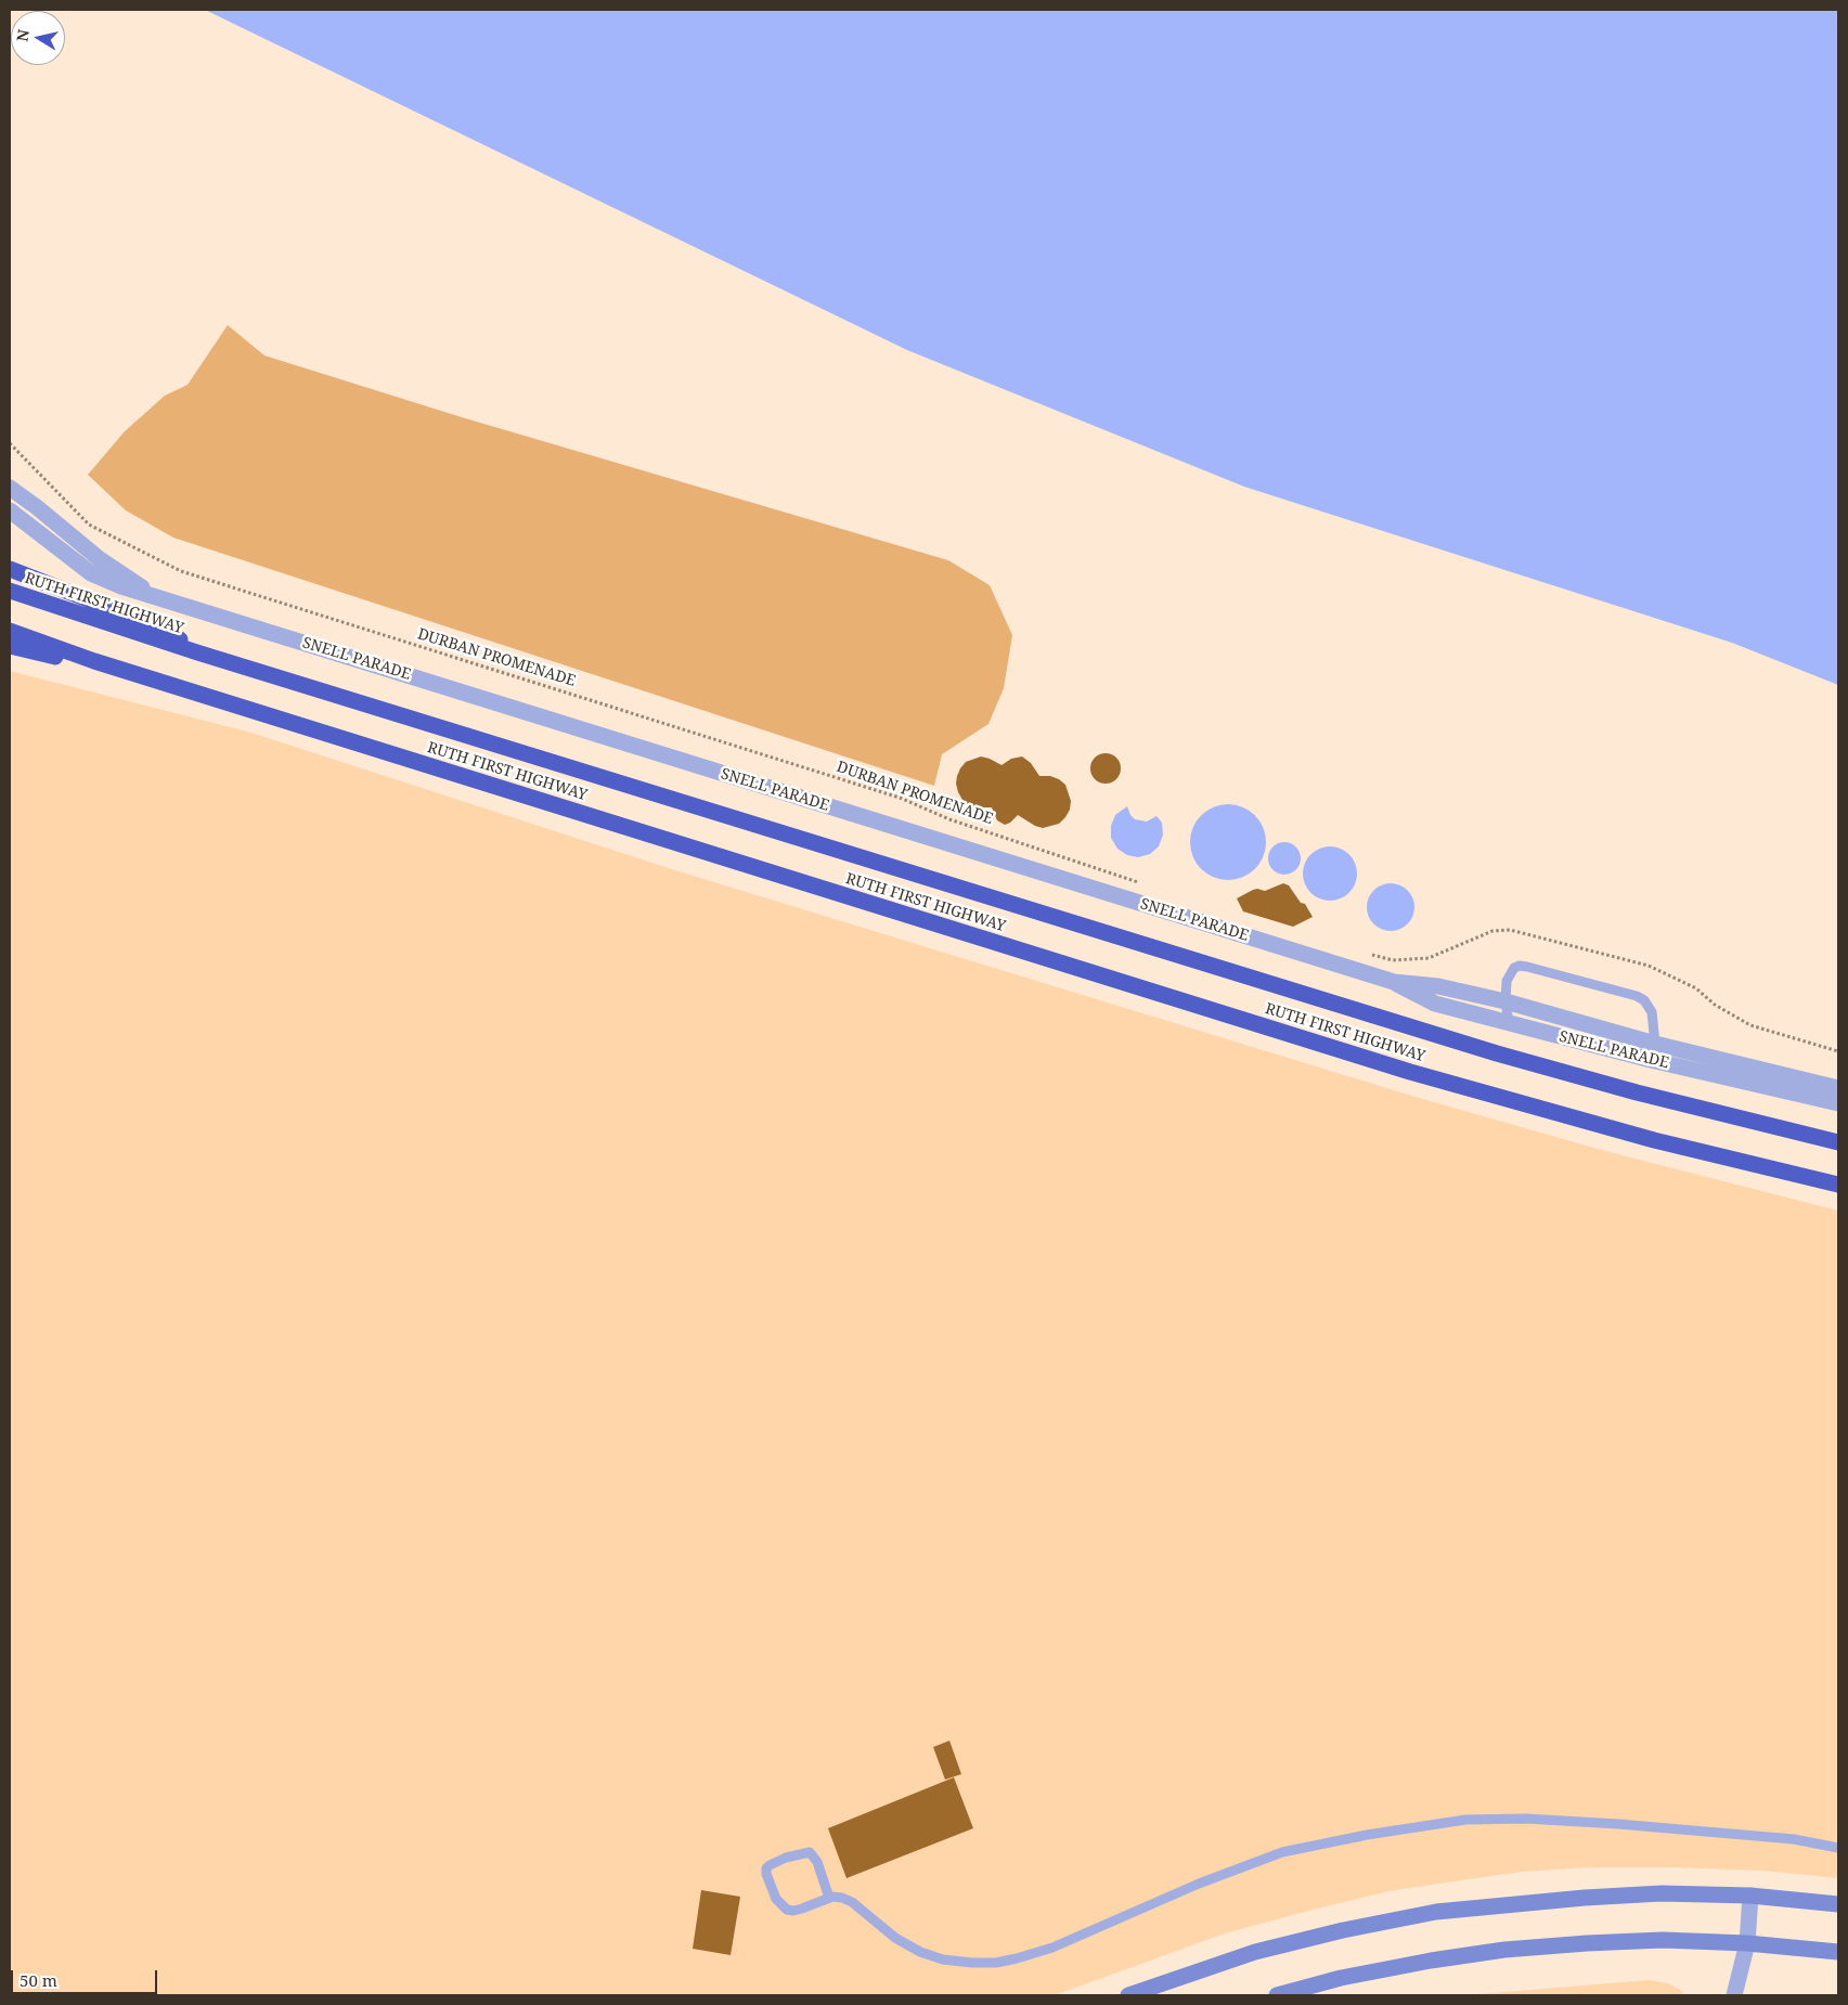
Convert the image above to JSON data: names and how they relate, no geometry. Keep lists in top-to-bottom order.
{
  "streets": {
    "highway": ["RUTH FIRST HIGHWAY"],
    "street": ["SNELL PARADE"],
    "path": ["DURBAN PROMENADE"]
  },
  "scale_bar": "50 m",
  "north": "left"
}
